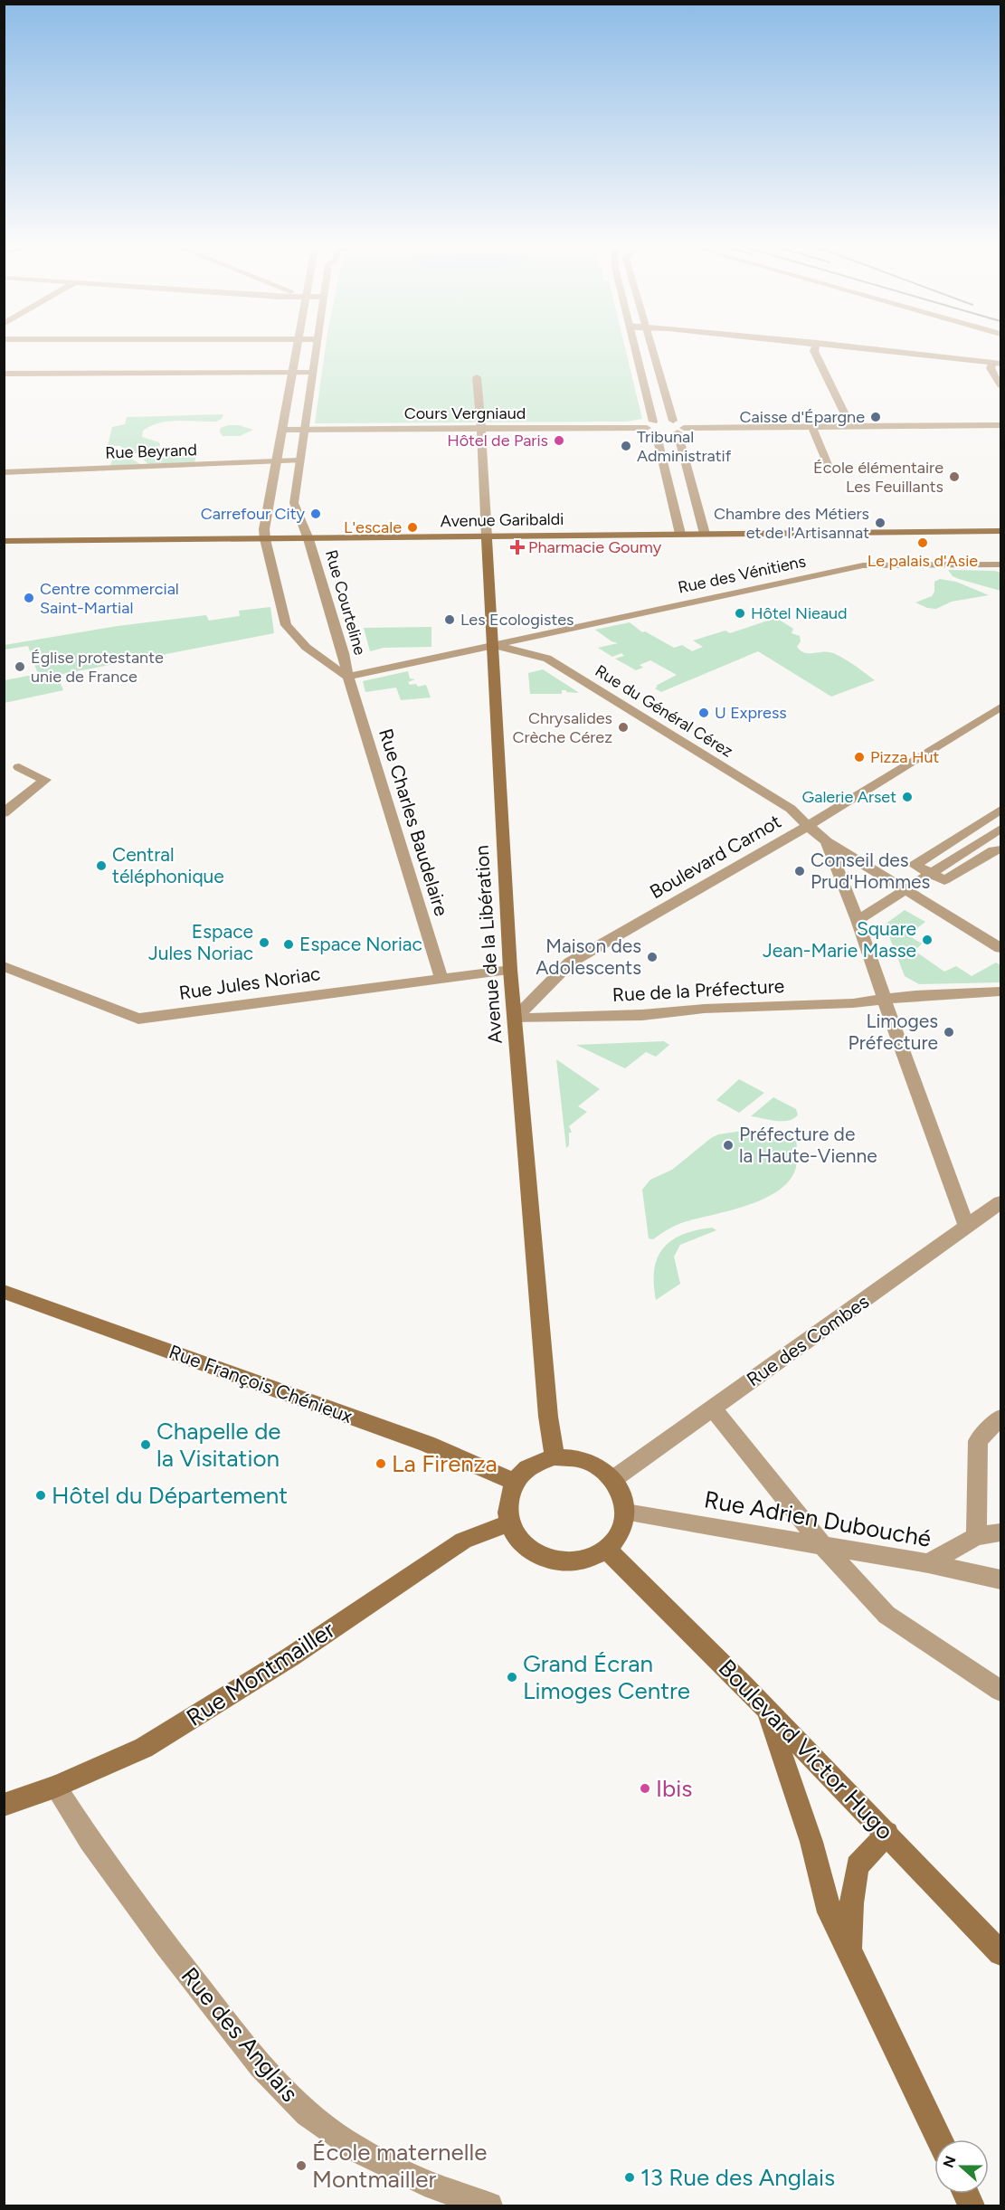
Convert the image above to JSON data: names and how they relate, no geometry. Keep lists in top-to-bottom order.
{
  "streets": {
    "main road": [
      "Avenue Garibaldi",
      "Avenue de la Libération",
      "Rue François Chénieux",
      "Rue Montmailler",
      "Boulevard Victor Hugo"
    ],
    "street": [
      "Cours Vergniaud",
      "Rue Beyrand",
      "Rue des Vénitiens",
      "Rue Courteline",
      "Rue du Général Cérez",
      "Rue Charles Baudelaire",
      "Boulevard Carnot",
      "Rue Jules Noriac",
      "Rue de la Préfecture",
      "Rue des Combes",
      "Rue Adrien Dubouché",
      "Rue des Anglais"
    ]
  },
  "crossings": [
    ["Cours Vergniaud", "Rue Courteline"],
    ["Cours Vergniaud", "Avenue de la Libération"],
    ["Rue Beyrand", "Rue Courteline"],
    ["Avenue Garibaldi", "Rue Courteline"],
    ["Avenue Garibaldi", "Avenue de la Libération"],
    ["Rue des Vénitiens", "Rue Courteline"],
    ["Rue des Vénitiens", "Rue du Général Cérez"],
    ["Rue des Vénitiens", "Rue Charles Baudelaire"],
    ["Rue des Vénitiens", "Avenue de la Libération"],
    ["Rue Courteline", "Rue Charles Baudelaire"],
    ["Rue du Général Cérez", "Boulevard Carnot"],
    ["Rue du Général Cérez", "Avenue de la Libération"],
    ["Rue Charles Baudelaire", "Rue Jules Noriac"],
    ["Boulevard Carnot", "Avenue de la Libération"],
    ["Boulevard Carnot", "Rue de la Préfecture"],
    ["Avenue de la Libération", "Rue Jules Noriac"],
    ["Avenue de la Libération", "Rue de la Préfecture"],
    ["Avenue de la Libération", "Rue des Combes"],
    ["Avenue de la Libération", "Rue François Chénieux"],
    ["Avenue de la Libération", "Rue Adrien Dubouché"],
    ["Avenue de la Libération", "Rue Montmailler"],
    ["Avenue de la Libération", "Boulevard Victor Hugo"],
    ["Rue des Combes", "Rue François Chénieux"],
    ["Rue des Combes", "Rue Adrien Dubouché"],
    ["Rue des Combes", "Rue Montmailler"],
    ["Rue des Combes", "Boulevard Victor Hugo"],
    ["Rue François Chénieux", "Rue Adrien Dubouché"],
    ["Rue François Chénieux", "Rue Montmailler"],
    ["Rue François Chénieux", "Boulevard Victor Hugo"],
    ["Rue Adrien Dubouché", "Rue Montmailler"],
    ["Rue Adrien Dubouché", "Boulevard Victor Hugo"],
    ["Rue Montmailler", "Boulevard Victor Hugo"],
    ["Rue Montmailler", "Rue des Anglais"]
  ],
  "places": {
    "other": [
      "Caisse d'Épargne",
      "Hôtel de Paris",
      "Tribunal Administratif",
      "École élémentaire Les Feuillants",
      "Carrefour City",
      "Chambre des Métiers et de l'Artisannat",
      "L'escale",
      "Le palais d'Asie",
      "Centre commercial Saint-Martial",
      "Hôtel Nieaud",
      "Les Ecologistes",
      "Église protestante unie de France",
      "U Express",
      "Chrysalides Crèche Cérez",
      "Pizza Hut",
      "Galerie Arset",
      "Central téléphonique",
      "Conseil des Prud'Hommes",
      "Square Jean-Marie Masse",
      "Espace Jules Noriac",
      "Espace Noriac",
      "Maison des Adolescents",
      "Limoges Préfecture",
      "Préfecture de la Haute-Vienne",
      "Chapelle de la Visitation",
      "La Firenza",
      "Hôtel du Département",
      "Grand Écran Limoges Centre",
      "Ibis",
      "École maternelle Montmailler",
      "13 Rue des Anglais"
    ],
    "health": ["Pharmacie Goumy"]
  },
  "north": "left"
}
